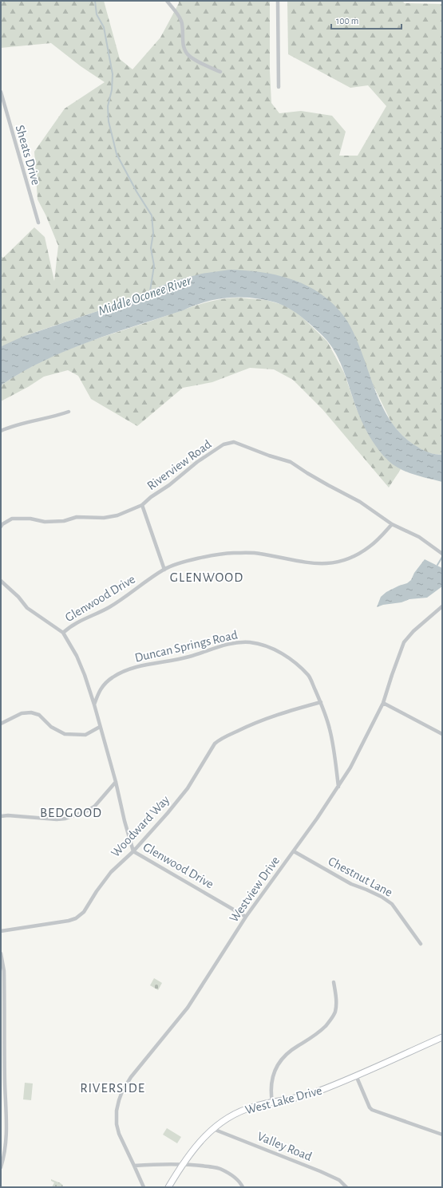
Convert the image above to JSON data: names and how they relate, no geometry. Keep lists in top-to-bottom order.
{
  "streets": {
    "main road": ["West Lake Drive"],
    "street": [
      "Sheats Drive",
      "Riverview Road",
      "Glenwood Drive",
      "Duncan Springs Road",
      "Woodward Way",
      "Chestnut Lane",
      "Westview Drive",
      "Valley Road"
    ]
  },
  "crossings": [
    ["Riverview Road", "Glenwood Drive"],
    ["Glenwood Drive", "Duncan Springs Road"],
    ["Glenwood Drive", "Woodward Way"],
    ["Glenwood Drive", "Westview Drive"],
    ["Duncan Springs Road", "Woodward Way"],
    ["Duncan Springs Road", "Westview Drive"],
    ["Chestnut Lane", "Westview Drive"],
    ["West Lake Drive", "Valley Road"]
  ],
  "districts": ["GLENWOOD", "BEDGOOD", "RIVERSIDE"],
  "water": ["Middle Oconee River"],
  "scale_bar": "100 m"
}
